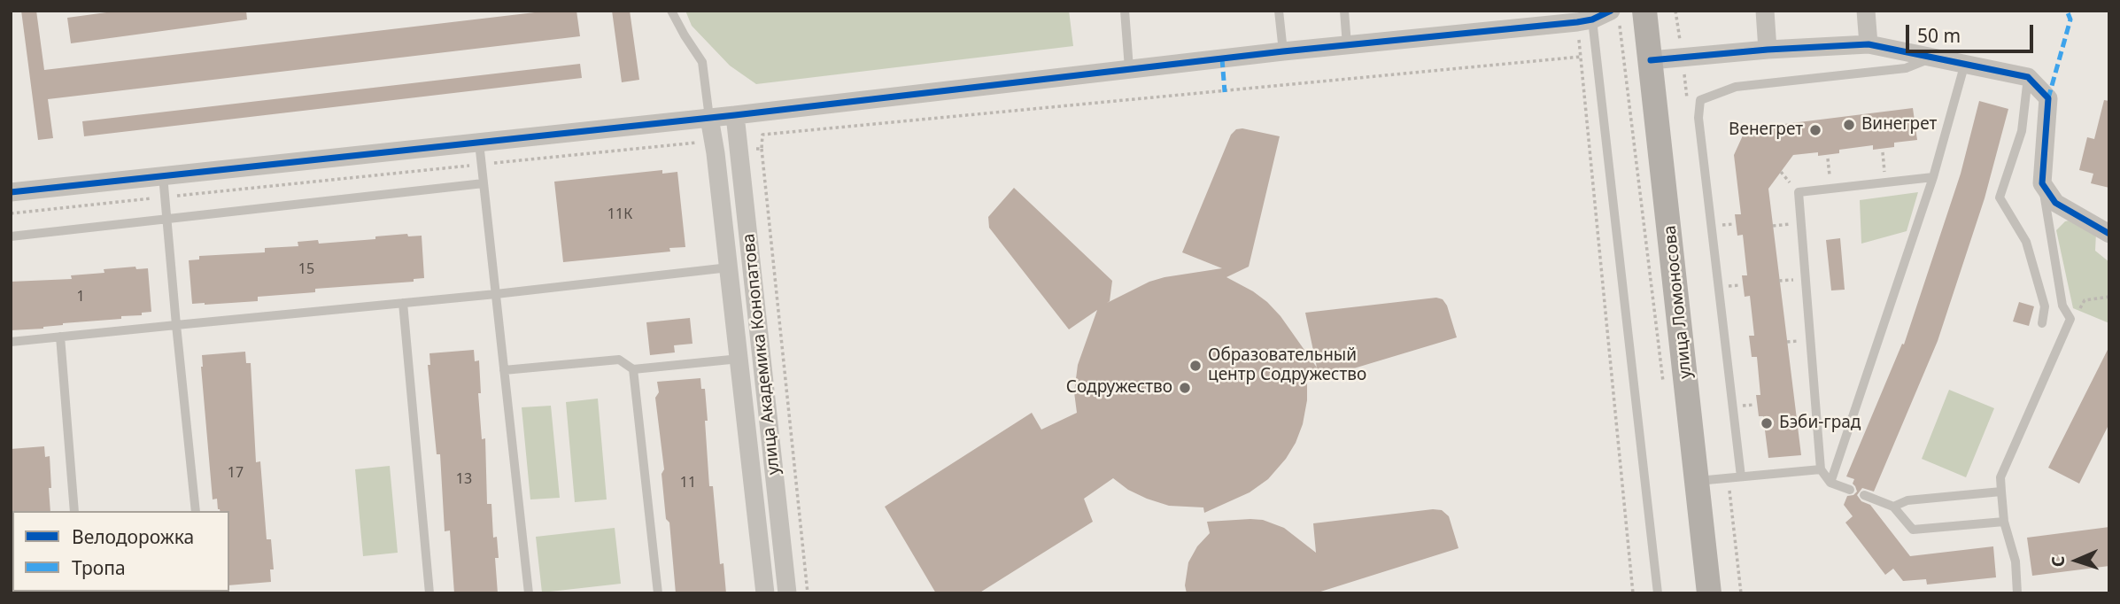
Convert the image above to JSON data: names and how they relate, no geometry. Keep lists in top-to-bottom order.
{
  "streets": {
    "main road": ["улица Ломоносова"],
    "street": ["улица Академика Конопатова"]
  },
  "places": [
    "Винегрет",
    "Венегрет",
    "Образовательный центр Содружество",
    "Содружество",
    "Бэби-град"
  ],
  "house_numbers": [
    "11К",
    "15",
    "1",
    "17",
    "13",
    "11"
  ],
  "legend": ["Велодорожка", "Тропа"],
  "scale_bar": "50 m",
  "north": "left"
}
